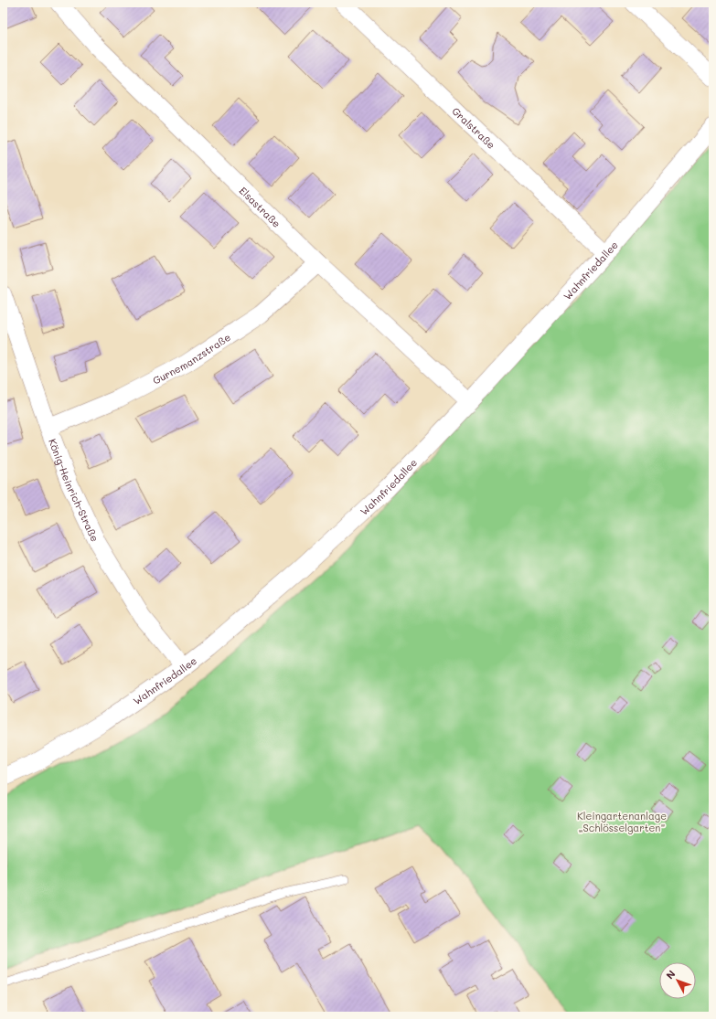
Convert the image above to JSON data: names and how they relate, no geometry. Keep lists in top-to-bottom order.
{
  "streets": {
    "street": [
      "Gralstraße",
      "Elsastraße",
      "Wahnfriedallee",
      "Gurnemanzstraße",
      "König-Heinrich-Straße"
    ]
  },
  "crossings": [
    ["Gralstraße", "Wahnfriedallee"],
    ["Elsastraße", "Wahnfriedallee"],
    ["Elsastraße", "Gurnemanzstraße"],
    ["Wahnfriedallee", "König-Heinrich-Straße"],
    ["Gurnemanzstraße", "König-Heinrich-Straße"]
  ],
  "parks": ["Kleingartenanlage „Schlösselgarten“"],
  "north": "top left"
}
